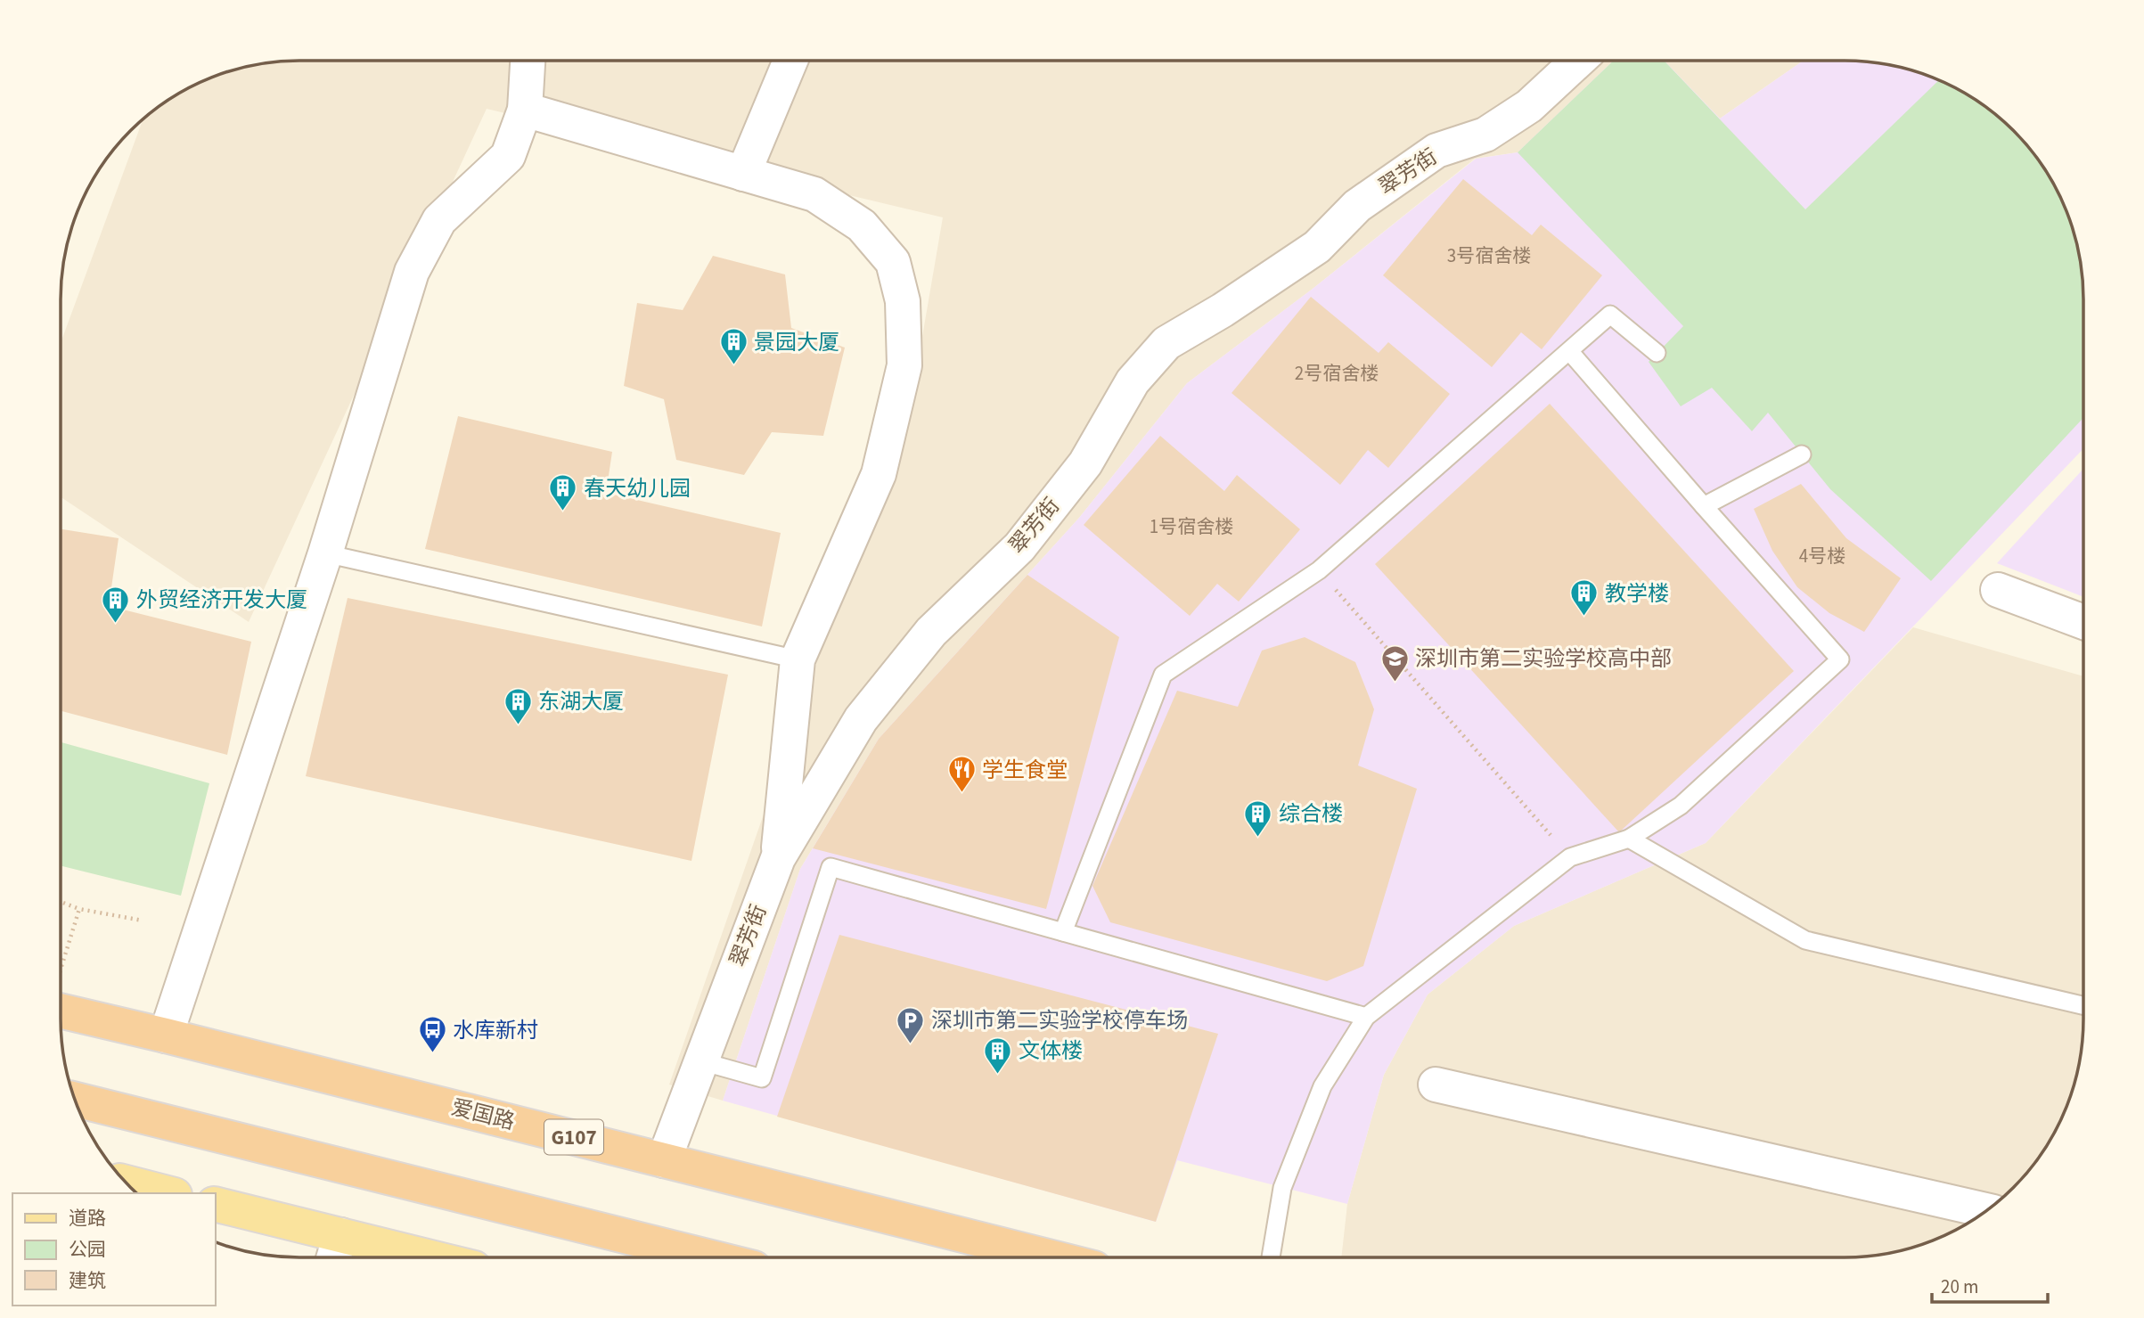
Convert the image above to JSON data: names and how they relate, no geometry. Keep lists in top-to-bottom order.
{
  "streets": {
    "highway": ["爱国路", "G107"],
    "street": ["翠芳街"]
  },
  "crossings": [
    ["翠芳街", "爱国路"]
  ],
  "places": {
    "building": [
      "景园大厦",
      "春天幼儿园",
      "教学楼",
      "外贸经济开发大厦",
      "东湖大厦",
      "综合楼",
      "文体楼"
    ],
    "school or university": ["深圳市第二实验学校高中部"],
    "restaurant": ["学生食堂"],
    "parking": ["深圳市第二实验学校停车场"],
    "bus stop": ["水库新村"]
  },
  "house_numbers": [
    "3号宿舍楼",
    "2号宿舍楼",
    "1号宿舍楼",
    "4号楼"
  ],
  "legend": ["道路", "公园", "建筑"],
  "scale_bar": "20 m"
}
